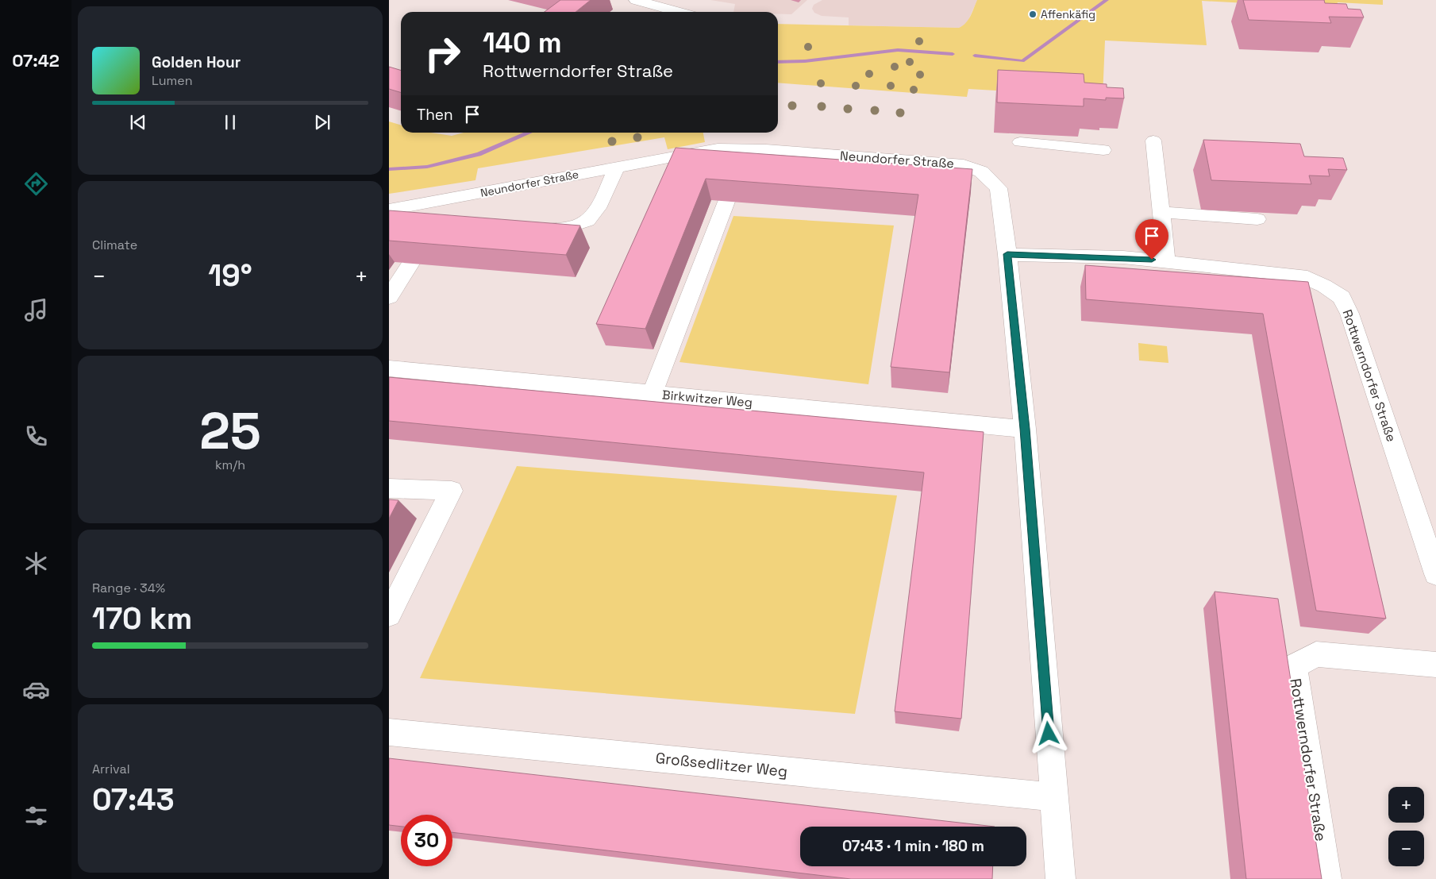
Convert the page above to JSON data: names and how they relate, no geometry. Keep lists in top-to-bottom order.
{
  "streets": {
    "street": [
      "Neundorfer Straße",
      "Rottwerndorfer Straße",
      "Birkwitzer Weg",
      "Großsedlitzer Weg"
    ]
  },
  "crossings": [
    ["Neundorfer Straße", "Rottwerndorfer Straße"],
    ["Neundorfer Straße", "Birkwitzer Weg"],
    ["Neundorfer Straße", "Großsedlitzer Weg"]
  ],
  "places": ["Affenkäfig"],
  "page": {
    "tabs": "07:42",
    "turn": ["140 m", "Rottwerndorfer Straße"],
    "song": ["Golden Hour", "Lumen"],
    "then": "Then",
    "tile": [
      "Climate",
      ["25", "km/h"],
      ["Range · 34%", "170 km"],
      ["Arrival", "07:43"]
    ],
    "heat": ["−", "19°", "+"],
    "map_buttons": ["+", "−"],
    "limit": "30",
    "trip": "07:43 · 1 min · 180 m"
  }
}
